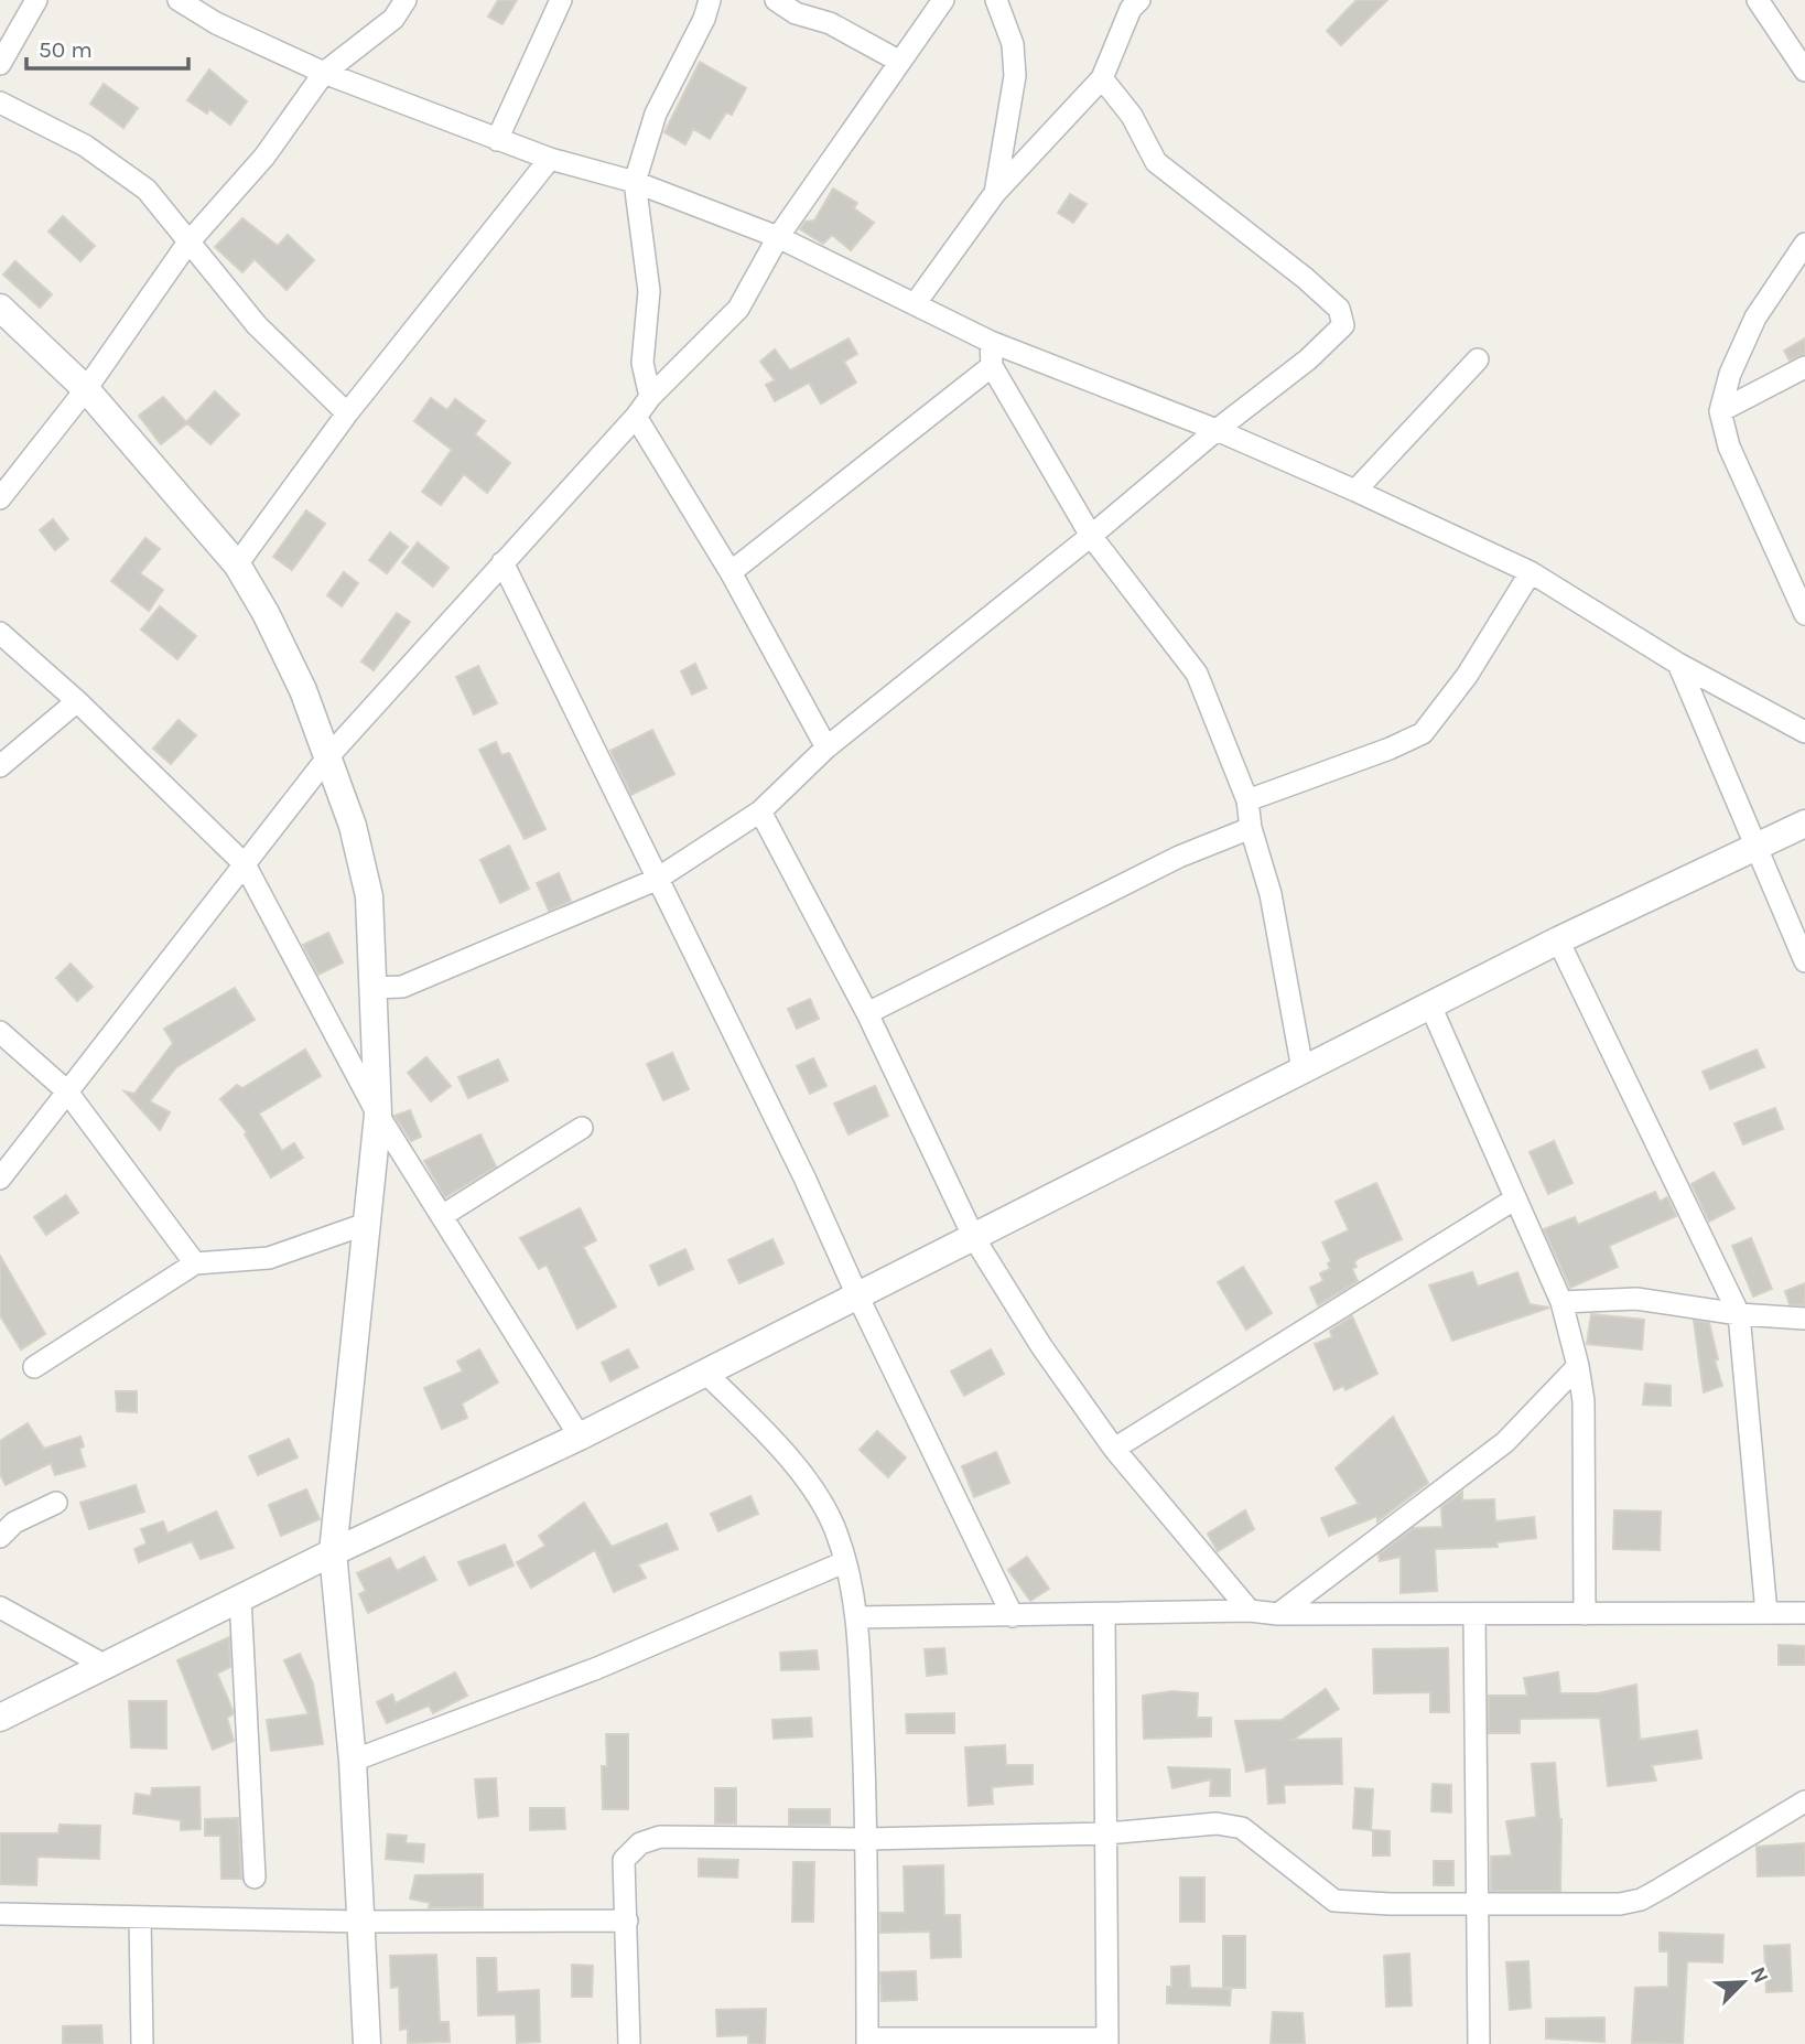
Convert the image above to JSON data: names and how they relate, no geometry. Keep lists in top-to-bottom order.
{
  "scale_bar": "50 m",
  "north": "top right"
}
